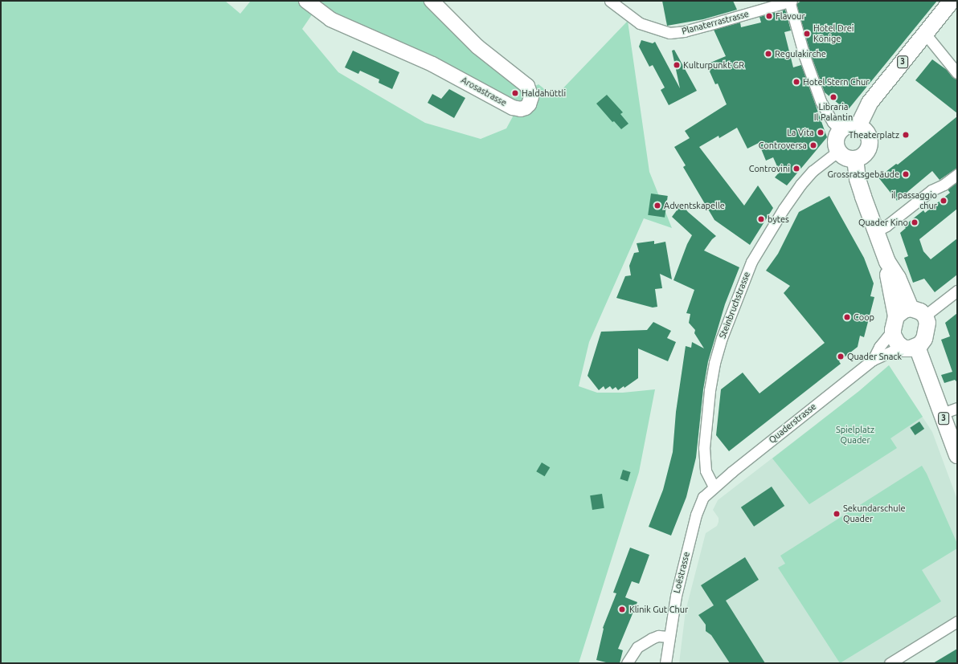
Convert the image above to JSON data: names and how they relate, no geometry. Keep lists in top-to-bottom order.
{
  "streets": {
    "main road": ["3", "Arosastrasse"],
    "street": [
      "Planaterrastrasse",
      "Steinbruchstrasse",
      "Quaderstrasse",
      "Loëstrasse"
    ]
  },
  "crossings": [
    ["3", "Steinbruchstrasse"],
    ["3", "Quaderstrasse"],
    ["Steinbruchstrasse", "Quaderstrasse"],
    ["Steinbruchstrasse", "Loëstrasse"],
    ["Quaderstrasse", "Loëstrasse"]
  ],
  "parks": ["Spielplatz Quader"],
  "places": [
    "Flavour",
    "Hotel Drei Könige",
    "Regulakirche",
    "Kulturpunkt GR",
    "Hotel Stern Chur",
    "Haldahüttli",
    "Libraria Il Palantin",
    "La Vita",
    "Theaterplatz",
    "Controversa",
    "Controvini",
    "Grossratsgebäude",
    "il passaggio chur",
    "Adventskapelle",
    "bytes",
    "Quader Kino",
    "Coop",
    "Quader Snack",
    "Sekundarschule Quader",
    "Klinik Gut Chur"
  ]
}
